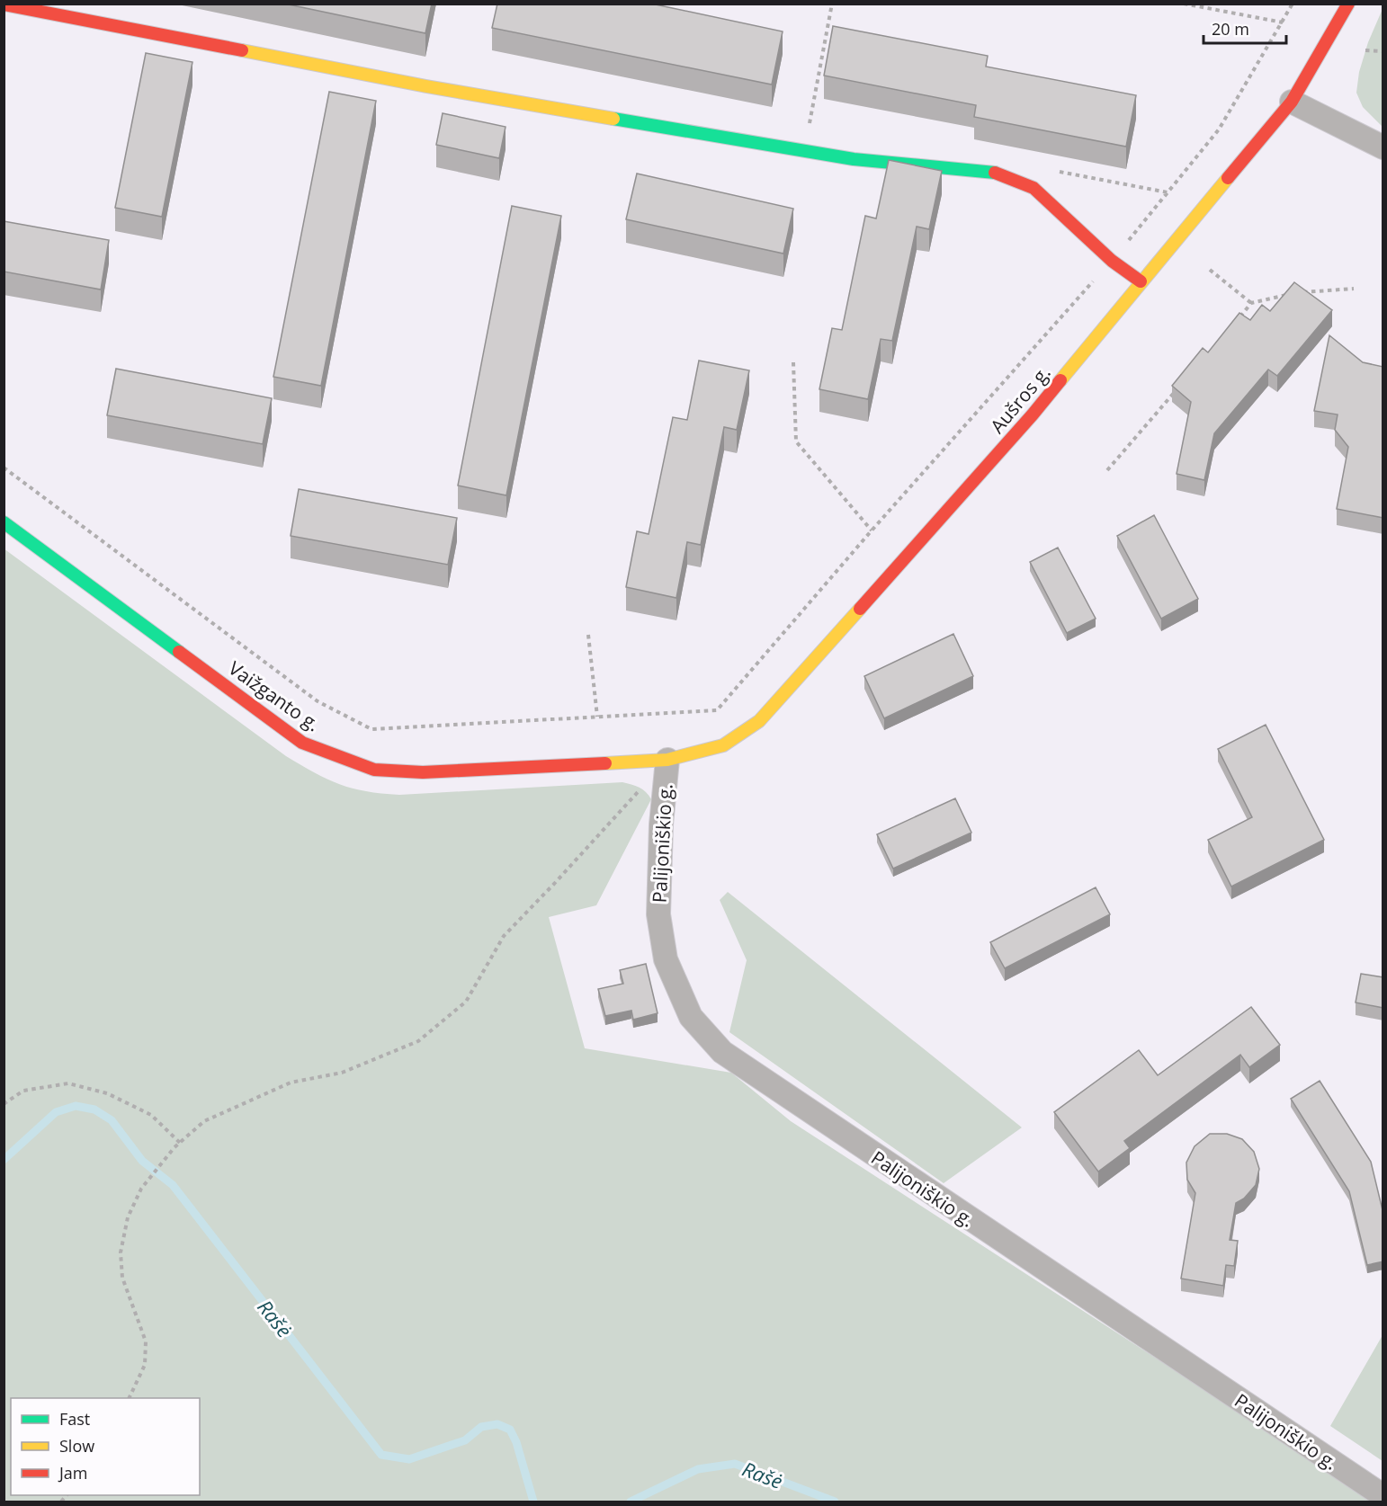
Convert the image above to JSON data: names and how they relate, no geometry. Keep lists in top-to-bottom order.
{
  "streets": {
    "street": ["Aušros g.", "Vaižganto g.", "Palijoniškio g."]
  },
  "crossings": [
    ["Aušros g.", "Vaižganto g."],
    ["Aušros g.", "Palijoniškio g."],
    ["Vaižganto g.", "Palijoniškio g."]
  ],
  "water": ["Rašė"],
  "legend": ["Fast", "Slow", "Jam"],
  "scale_bar": "20 m"
}
